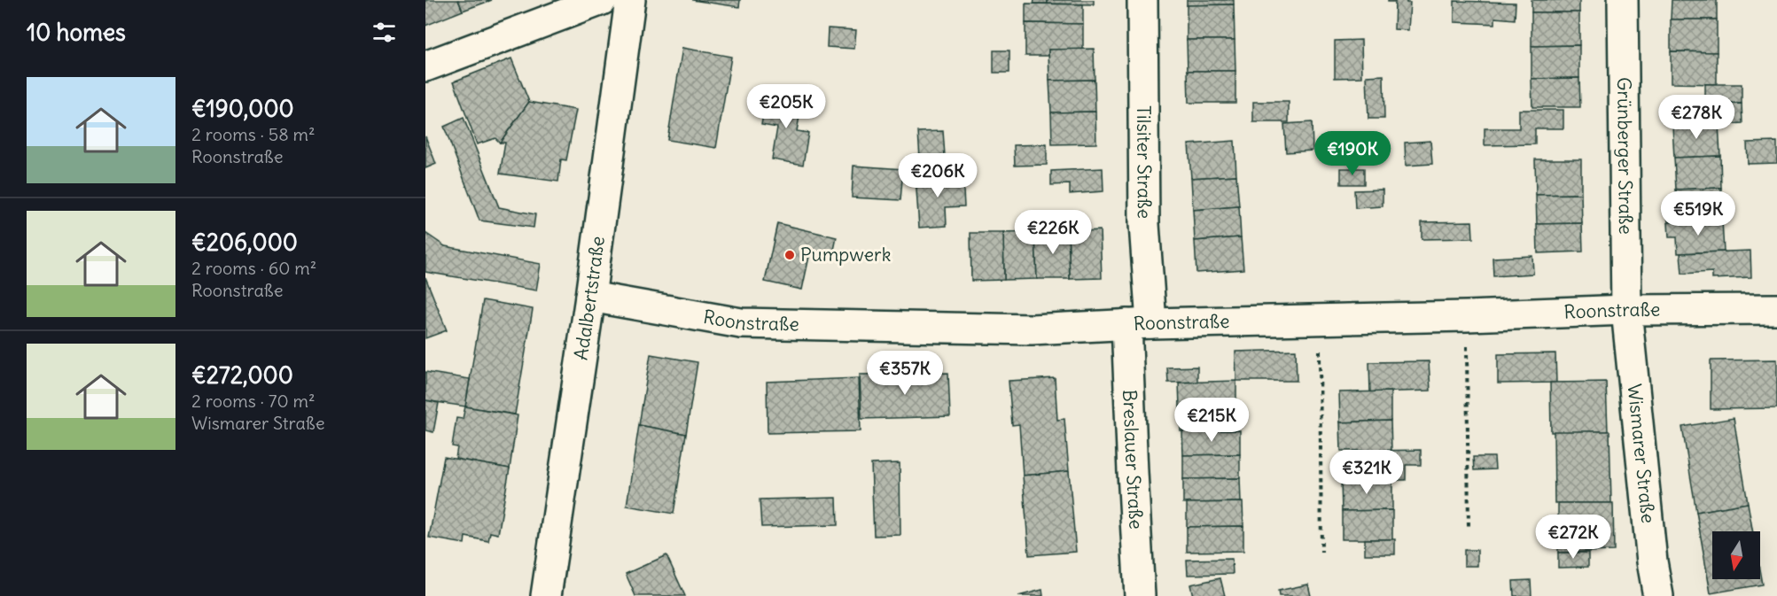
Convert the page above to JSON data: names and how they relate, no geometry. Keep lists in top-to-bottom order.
{
  "streets": {
    "street": [
      "Grünberger Straße",
      "Tilsiter Straße",
      "Adalbertstraße",
      "Roonstraße",
      "Wismarer Straße",
      "Breslauer Straße"
    ]
  },
  "crossings": [
    ["Grünberger Straße", "Roonstraße"],
    ["Grünberger Straße", "Wismarer Straße"],
    ["Tilsiter Straße", "Roonstraße"],
    ["Tilsiter Straße", "Breslauer Straße"],
    ["Adalbertstraße", "Roonstraße"],
    ["Roonstraße", "Wismarer Straße"],
    ["Roonstraße", "Breslauer Straße"]
  ],
  "places": ["Pumpwerk"],
  "north": "bottom",
  "page": {
    "heading": "10 homes",
    "list": [
      {
        "name": "€190,000",
        "note": "2 rooms · 58 m² · Roonstraße"
      },
      {
        "name": "€206,000",
        "note": "2 rooms · 60 m² · Roonstraße"
      },
      {
        "name": "€272,000",
        "note": "2 rooms · 70 m² · Wismarer Straße"
      }
    ],
    "price": [
      "€205K",
      "€278K",
      "€190K",
      "€206K",
      "€519K",
      "€226K",
      "€357K",
      "€215K",
      "€321K",
      "€272K"
    ]
  }
}
